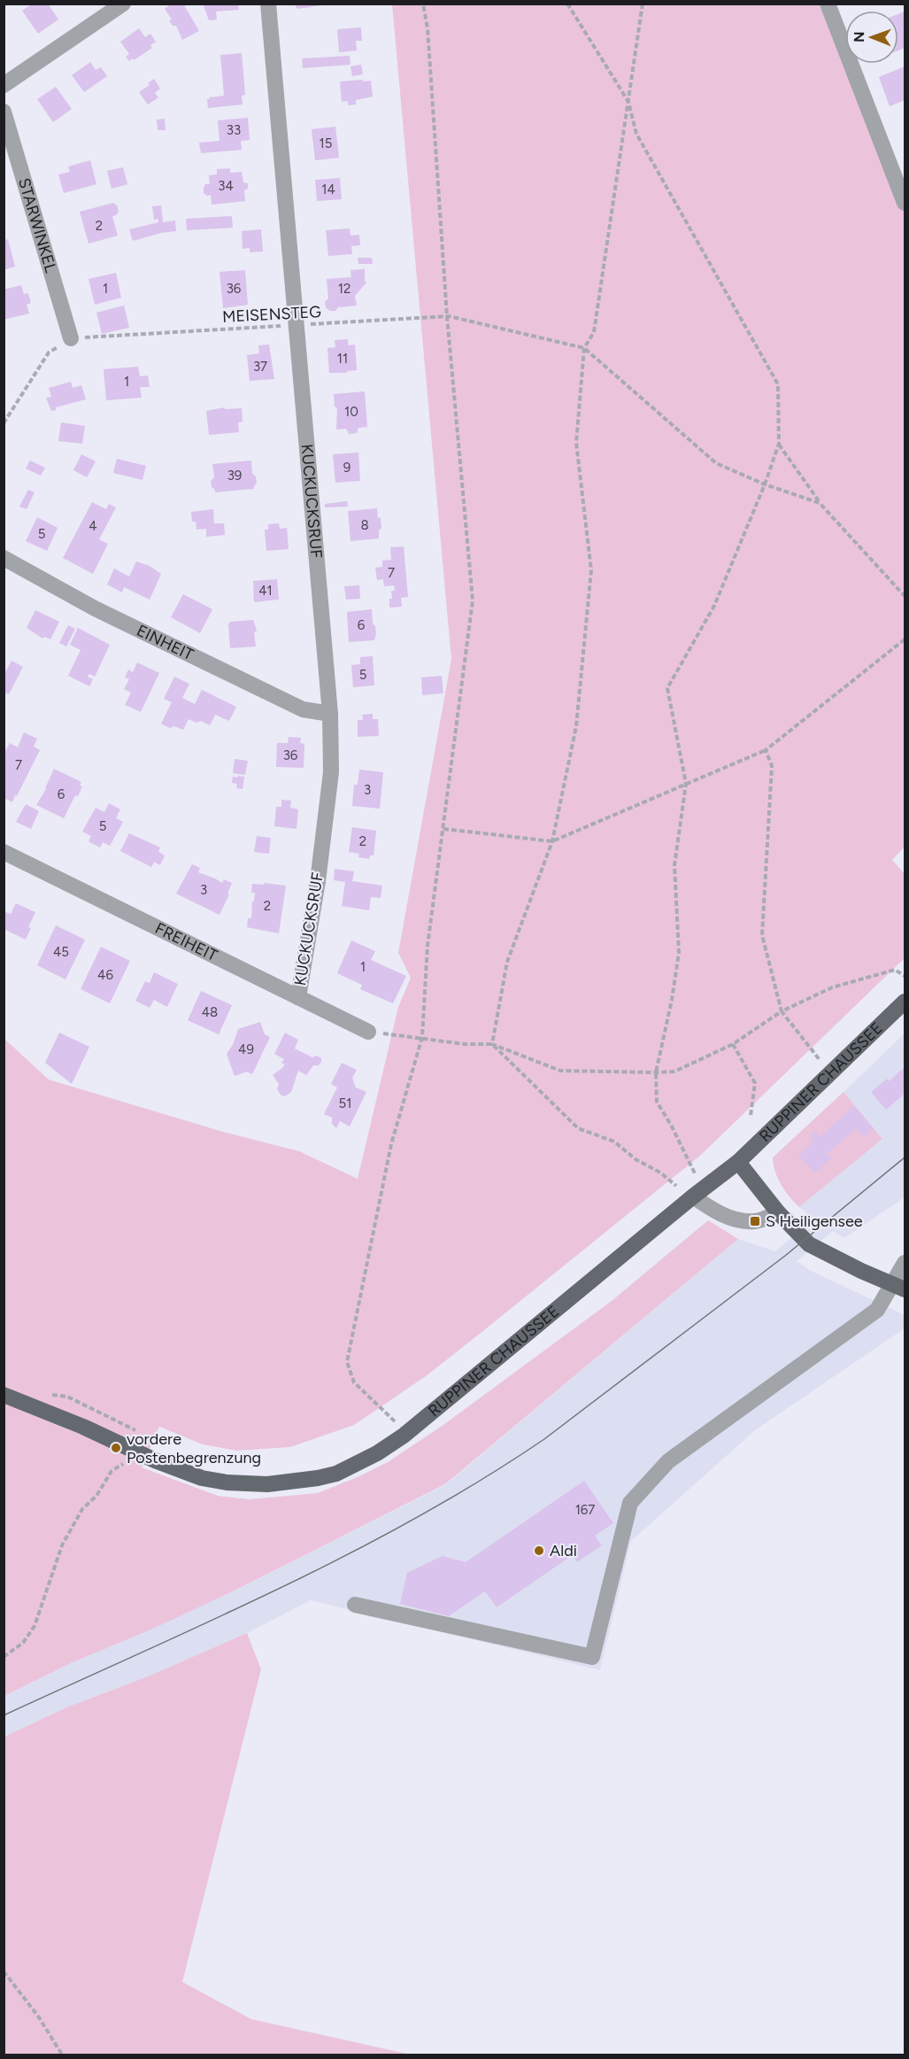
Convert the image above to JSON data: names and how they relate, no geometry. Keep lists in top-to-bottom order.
{
  "streets": {
    "main road": ["RUPPINER CHAUSSEE"],
    "street": [
      "STARWINKEL",
      "KUCKUCKSRUF",
      "EINHEIT",
      "FREIHEIT"
    ],
    "path": ["MEISENSTEG"]
  },
  "crossings": [
    ["MEISENSTEG", "KUCKUCKSRUF"],
    ["KUCKUCKSRUF", "EINHEIT"],
    ["KUCKUCKSRUF", "FREIHEIT"]
  ],
  "places": {
    "transit": ["S Heiligensee"],
    "other": ["vordere Postenbegrenzung", "Aldi"]
  },
  "house_numbers": [
    "33",
    "15",
    "34",
    "14",
    "2",
    "1",
    "36",
    "12",
    "11",
    "37",
    "1",
    "10",
    "9",
    "39",
    "8",
    "4",
    "5",
    "7",
    "41",
    "6",
    "5",
    "36",
    "7",
    "3",
    "6",
    "5",
    "2",
    "3",
    "2",
    "45",
    "1",
    "46",
    "48",
    "49",
    "51",
    "167"
  ],
  "north": "left"
}
